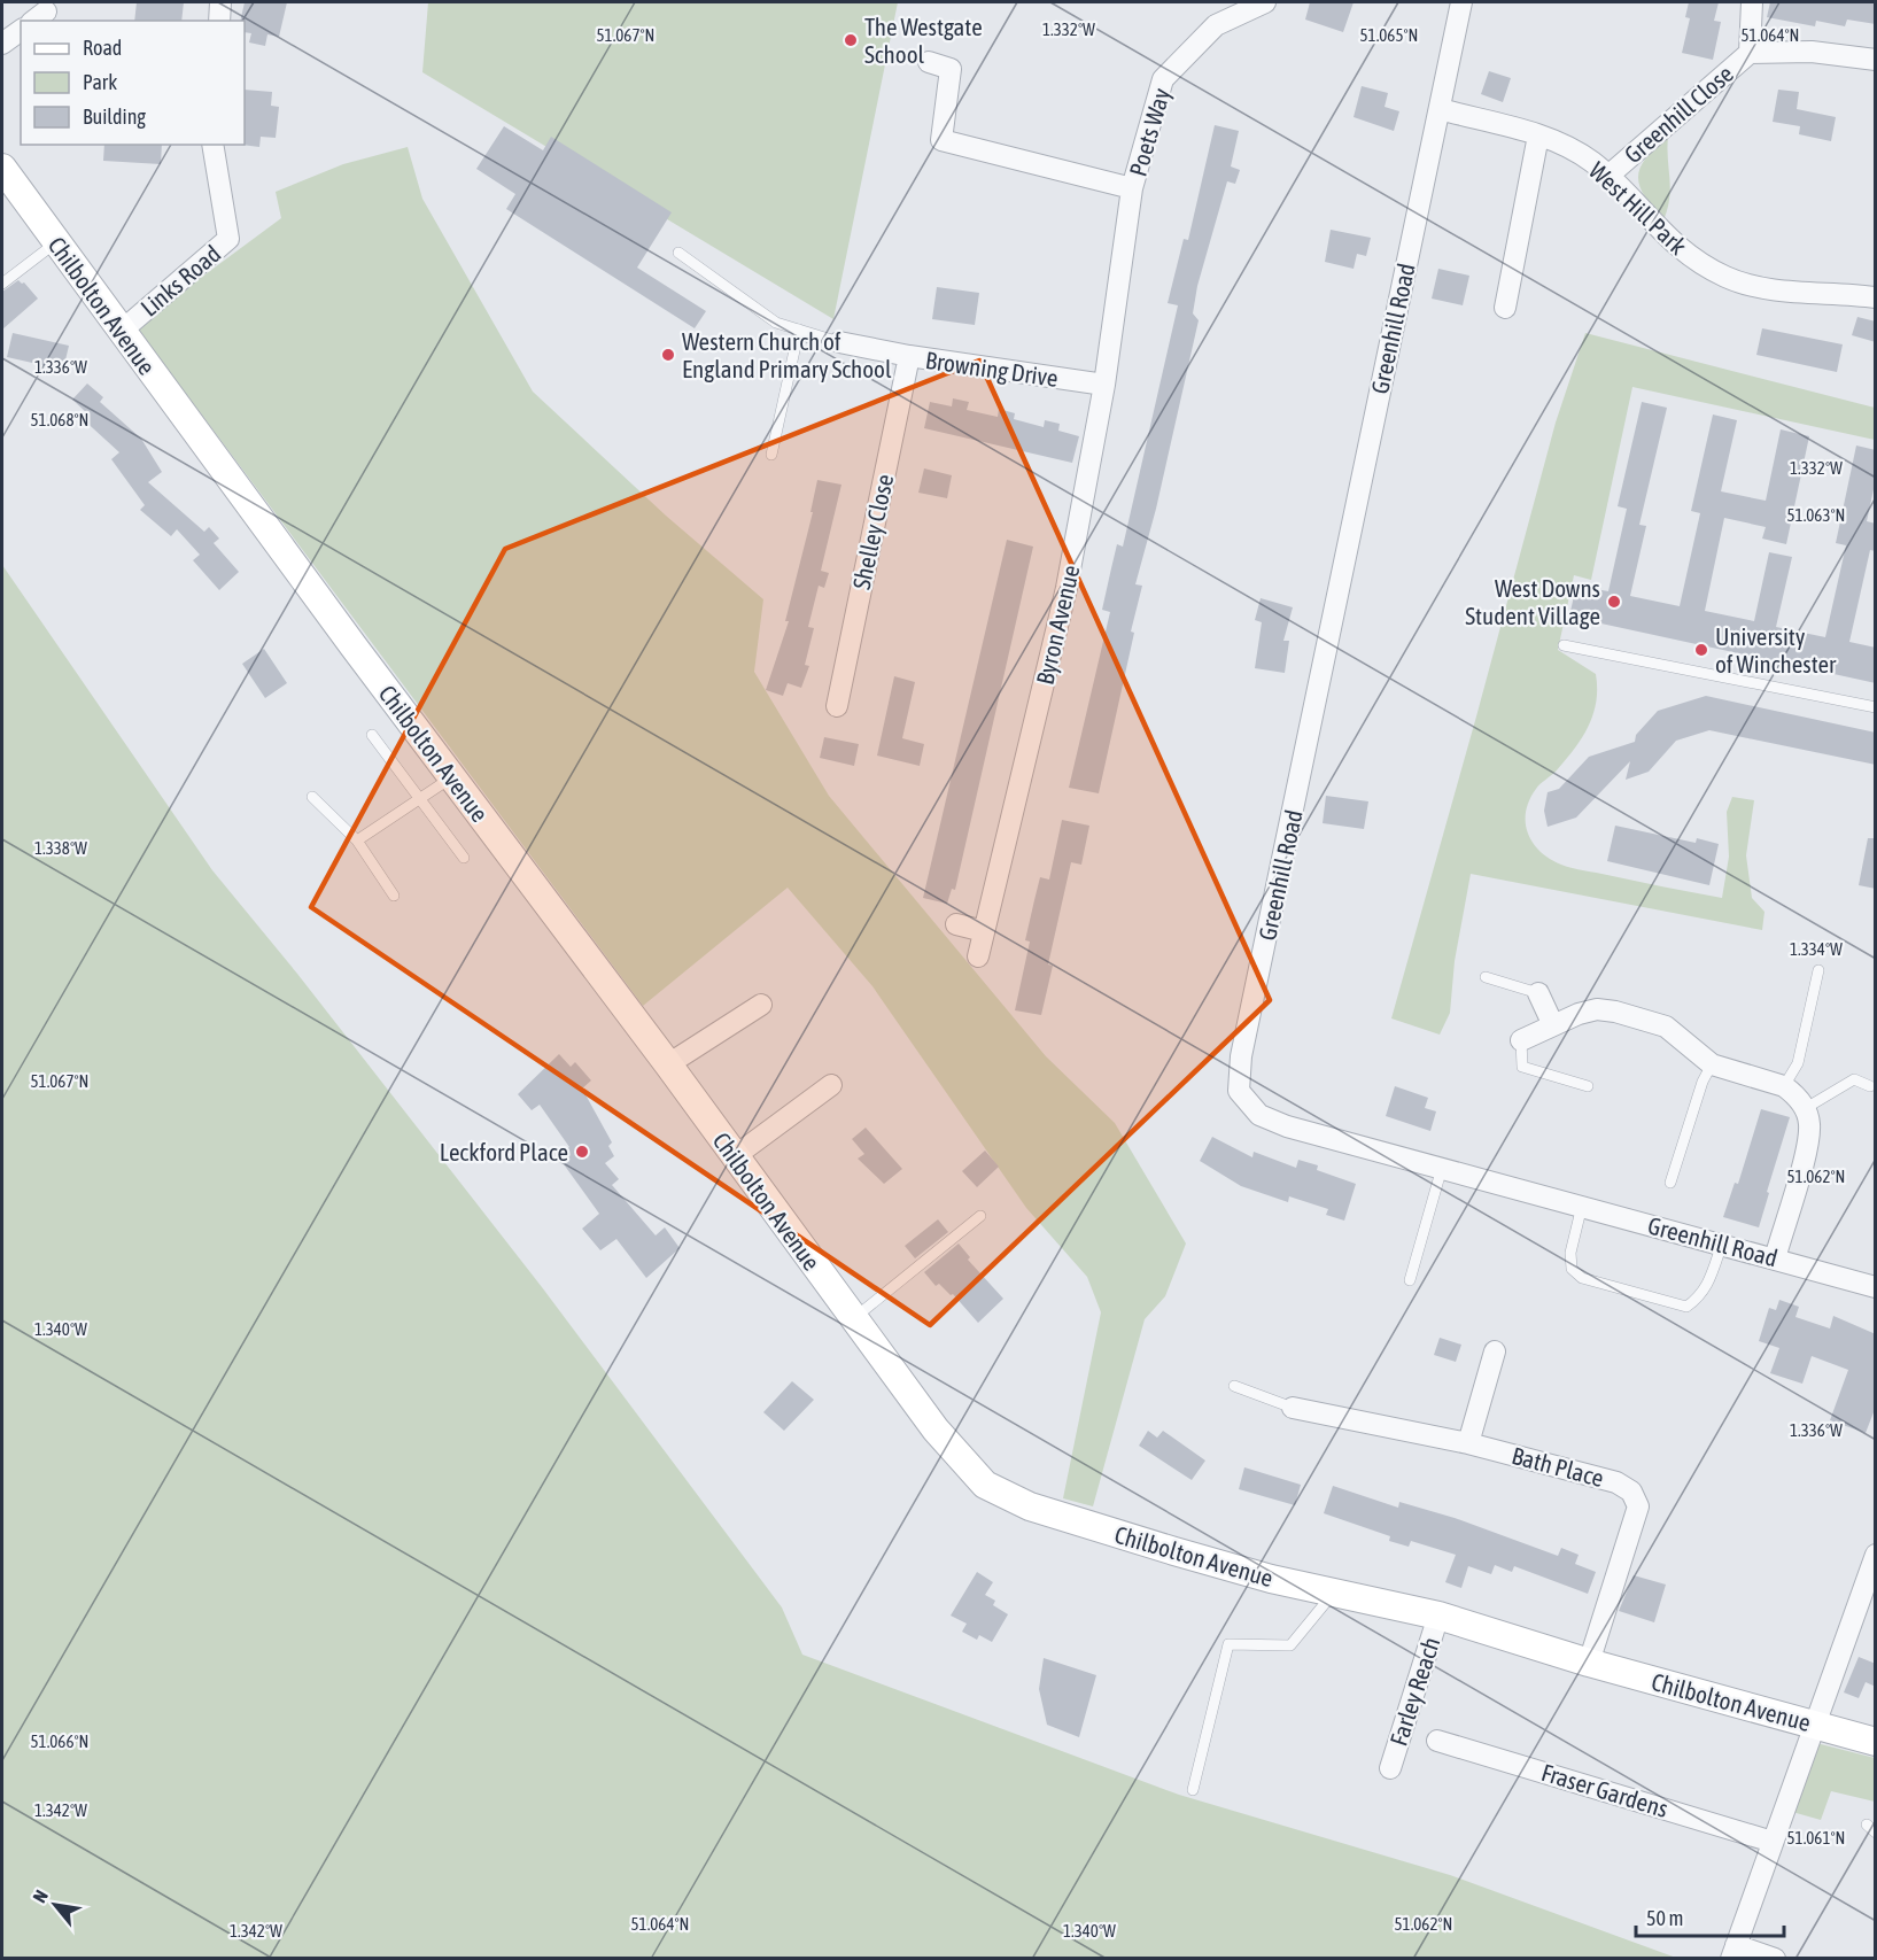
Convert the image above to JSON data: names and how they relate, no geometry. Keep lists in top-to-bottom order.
{
  "streets": {
    "main road": ["Chilbolton Avenue"],
    "street": [
      "Greenhill Close",
      "Poets Way",
      "West Hill Park",
      "Links Road",
      "Greenhill Road",
      "Browning Drive",
      "Shelley Close",
      "Byron Avenue",
      "Bath Place",
      "Farley Reach",
      "Fraser Gardens"
    ]
  },
  "crossings": [
    ["Greenhill Close", "West Hill Park"],
    ["Poets Way", "Byron Avenue"],
    ["West Hill Park", "Greenhill Road"],
    ["Links Road", "Chilbolton Avenue"],
    ["Chilbolton Avenue", "Bath Place"],
    ["Chilbolton Avenue", "Farley Reach"],
    ["Browning Drive", "Shelley Close"],
    ["Browning Drive", "Byron Avenue"]
  ],
  "places": [
    "The Westgate School",
    "Western Church of England Primary School",
    "West Downs Student Village",
    "University of Winchester",
    "Leckford Place"
  ],
  "legend": ["Road", "Park", "Building"],
  "scale_bar": "50 m",
  "north": "top left",
  "coordinates": [
    "1.332°W",
    "51.067°N",
    "51.065°N",
    "51.064°N",
    "1.336°W",
    "51.068°N",
    "51.063°N",
    "1.338°W",
    "1.334°W",
    "51.062°N",
    "1.340°W",
    "51.066°N",
    "1.342°W",
    "51.061°N"
  ]
}
